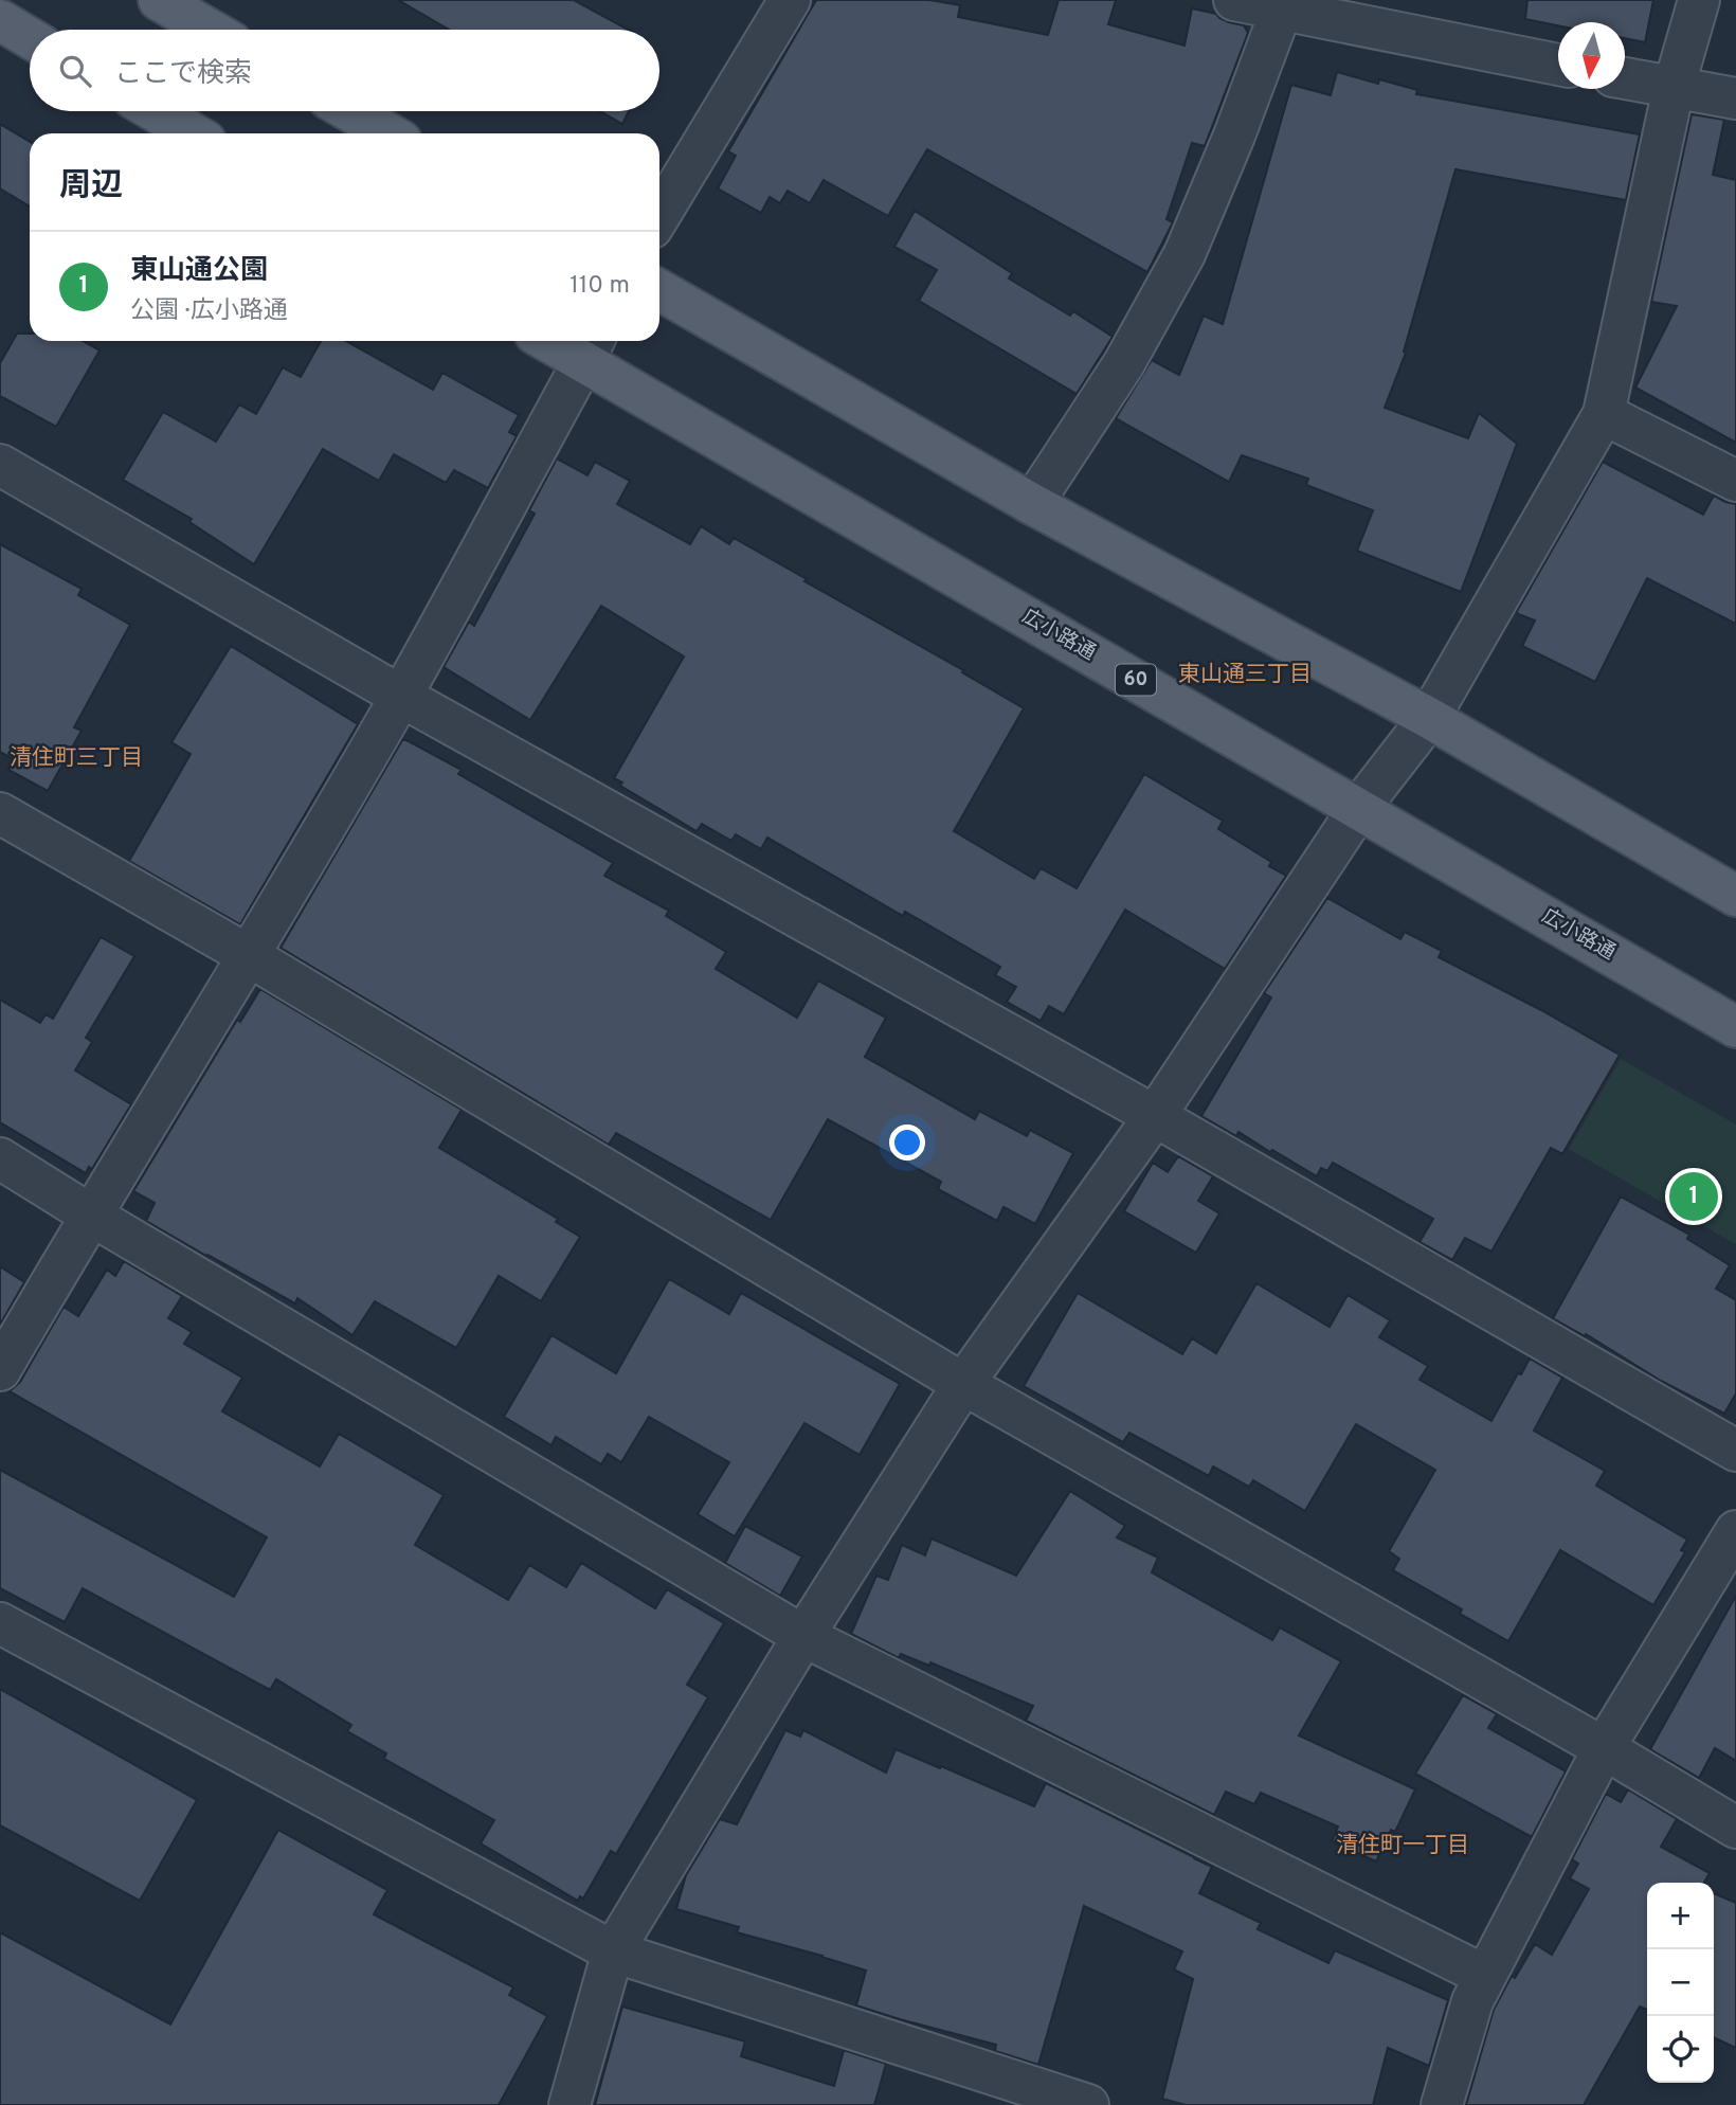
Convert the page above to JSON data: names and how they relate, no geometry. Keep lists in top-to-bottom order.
{
  "streets": {
    "main road": ["広小路通", "60"]
  },
  "districts": ["東山通三丁目", "清住町三丁目", "清住町一丁目"],
  "north": "bottom",
  "page": {
    "search": "ここで検索",
    "heading": "周辺",
    "list": [
      {
        "mark": "1",
        "name": "東山通公園",
        "note": "公園 · 広小路通",
        "value": "110 m"
      }
    ],
    "pins": "1",
    "map_buttons": ["+", "−"]
  }
}
